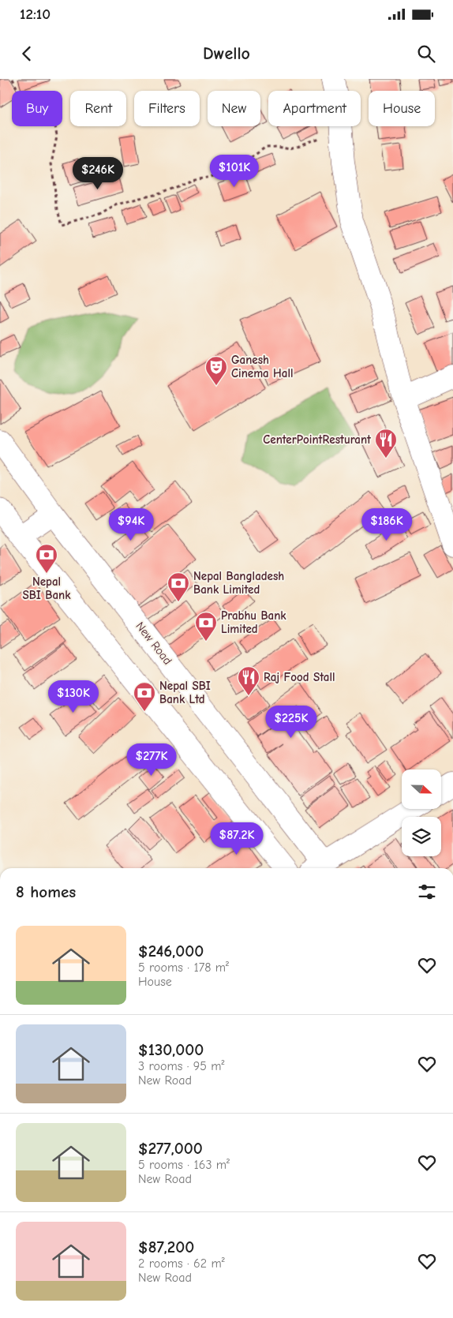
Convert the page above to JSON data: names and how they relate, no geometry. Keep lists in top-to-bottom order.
{
  "streets": {
    "street": ["New Road"]
  },
  "places": {
    "theatre": ["Ganesh Cinema Hall"],
    "restaurant": ["CenterPointResturant", "Raj Food Stall"],
    "bank": [
      "Nepal SBI Bank",
      "Nepal Bangladesh Bank Limited",
      "Prabhu Bank Limited",
      "Nepal SBI Bank Ltd"
    ]
  },
  "north": "right",
  "page": {
    "status": "12:10",
    "header": "Dwello",
    "chip": [
      "Buy",
      "Rent",
      "Filters",
      "New",
      "Apartment",
      "House"
    ],
    "price": [
      "$101K",
      "$246K",
      "$94K",
      "$186K",
      "$130K",
      "$225K",
      "$277K",
      "$87.2K"
    ],
    "heading": "8 homes",
    "list": [
      {
        "name": "$246,000",
        "note": "5 rooms · 178 m² · House"
      },
      {
        "name": "$130,000",
        "note": "3 rooms · 95 m² · New Road"
      },
      {
        "name": "$277,000",
        "note": "5 rooms · 163 m² · New Road"
      },
      {
        "name": "$87,200",
        "note": "2 rooms · 62 m² · New Road"
      }
    ]
  }
}
